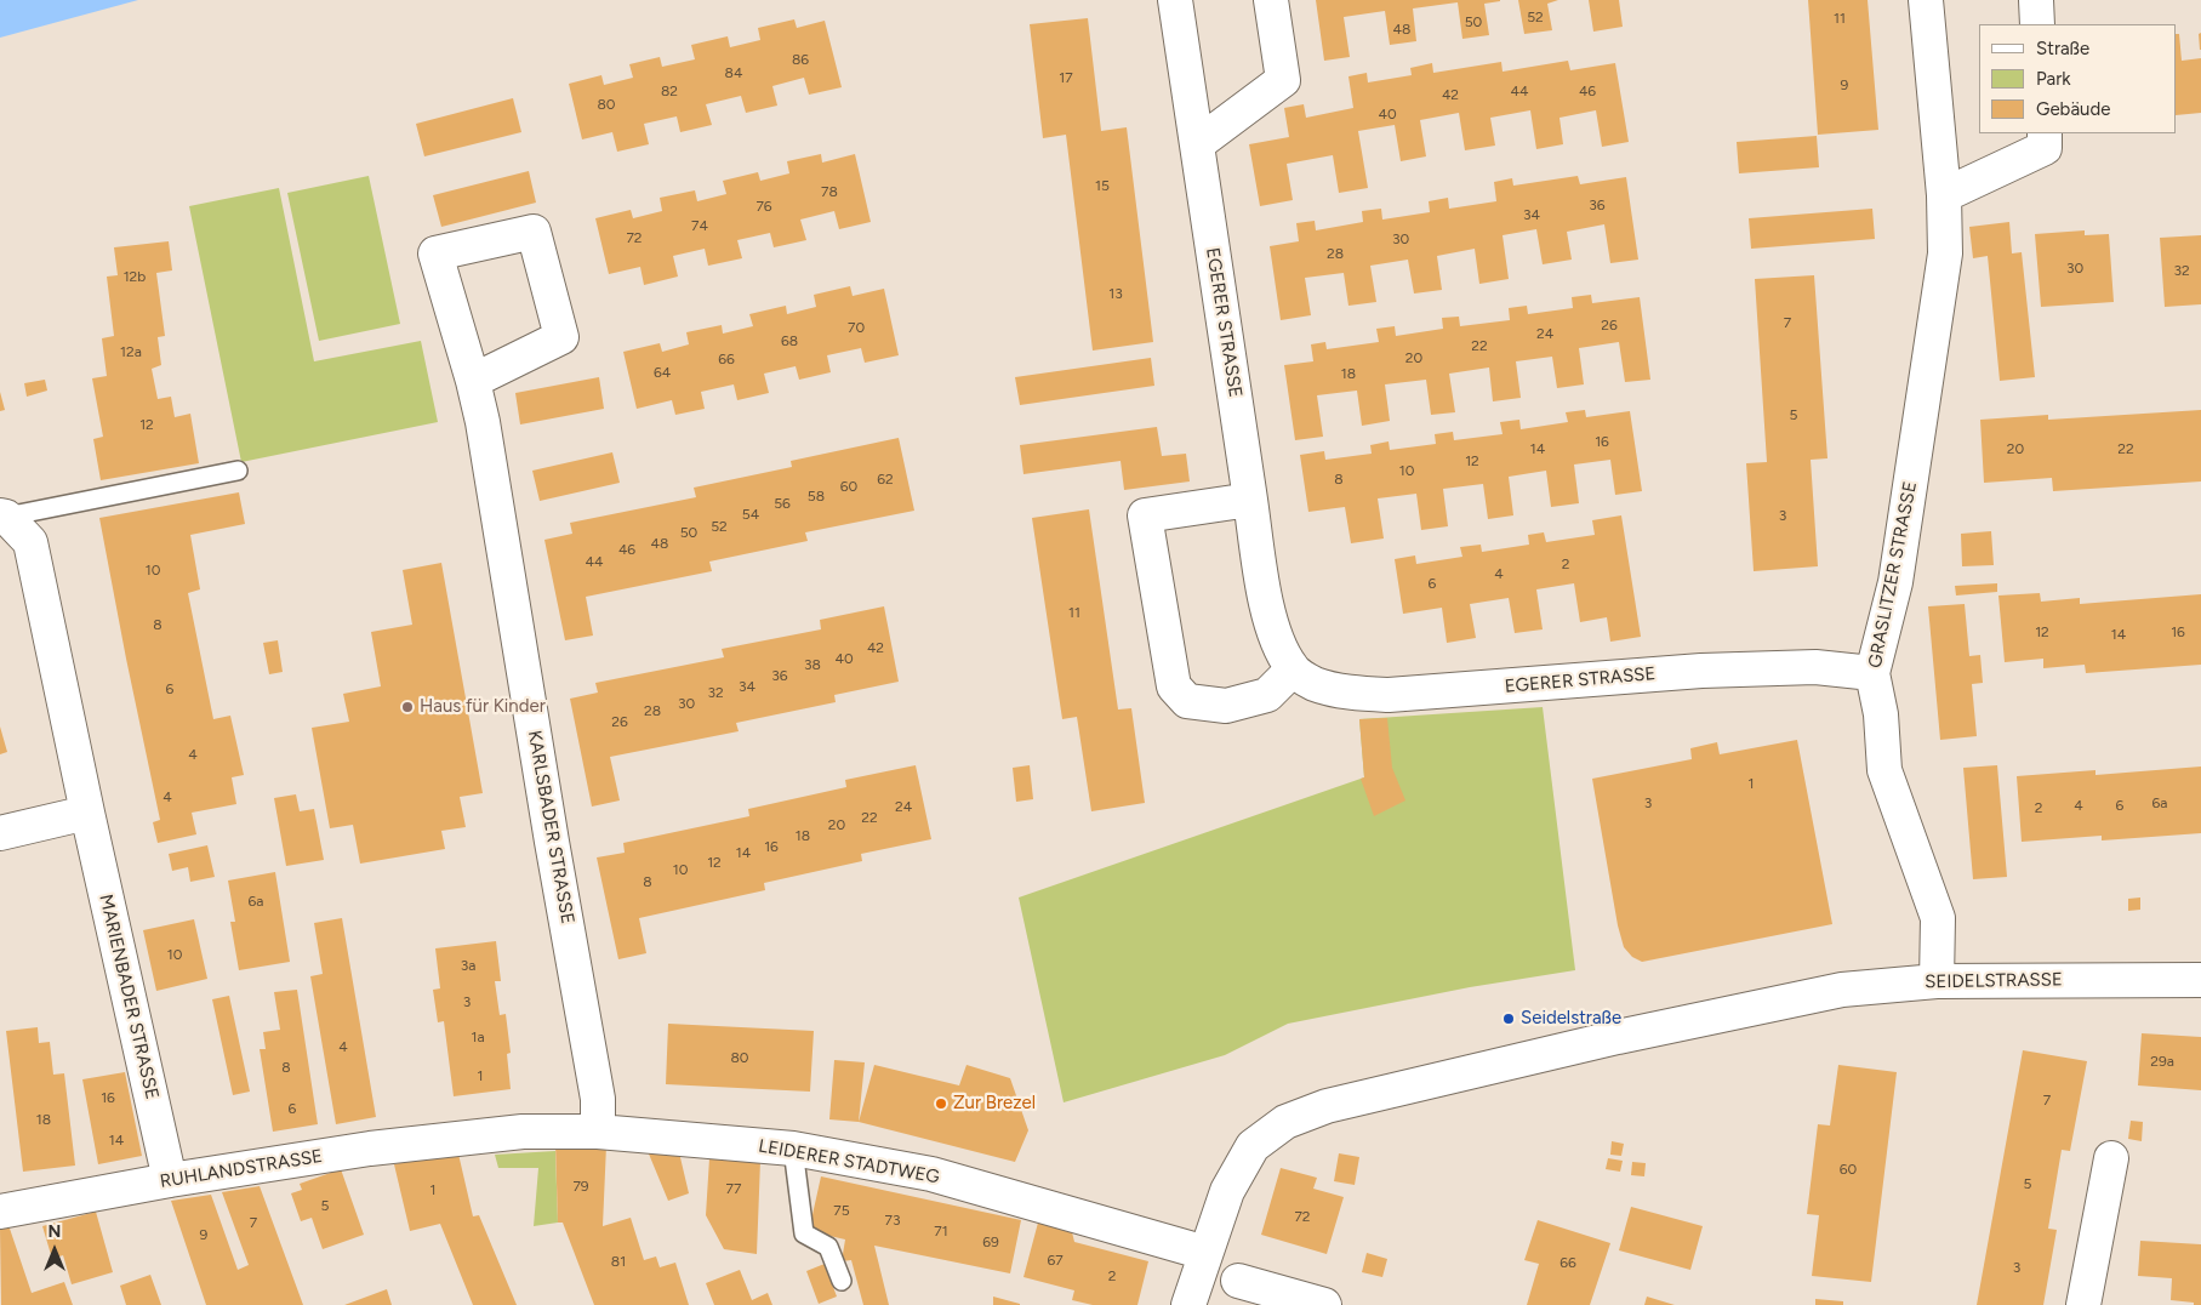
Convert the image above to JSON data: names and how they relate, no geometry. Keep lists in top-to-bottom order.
{
  "streets": {
    "street": [
      "EGERER STRASSE",
      "GRASLITZER STRASSE",
      "KARLSBADER STRASSE",
      "SEIDELSTRASSE",
      "MARIENBADER STRASSE",
      "LEIDERER STADTWEG",
      "RUHLANDSTRASSE"
    ]
  },
  "crossings": [
    ["EGERER STRASSE", "GRASLITZER STRASSE"],
    ["GRASLITZER STRASSE", "SEIDELSTRASSE"],
    ["KARLSBADER STRASSE", "LEIDERER STADTWEG"],
    ["SEIDELSTRASSE", "LEIDERER STADTWEG"],
    ["MARIENBADER STRASSE", "RUHLANDSTRASSE"],
    ["LEIDERER STADTWEG", "RUHLANDSTRASSE"]
  ],
  "places": ["Haus für Kinder", "Seidelstraße", "Zur Brezel"],
  "house_numbers": [
    "52",
    "11",
    "50",
    "48",
    "86",
    "84",
    "17",
    "9",
    "82",
    "44",
    "46",
    "42",
    "80",
    "40",
    "15",
    "78",
    "36",
    "76",
    "34",
    "74",
    "72",
    "30",
    "28",
    "30",
    "32",
    "12b",
    "13",
    "7",
    "26",
    "70",
    "24",
    "68",
    "22",
    "12a",
    "20",
    "66",
    "64",
    "18",
    "5",
    "12",
    "16",
    "14",
    "20",
    "22",
    "12",
    "10",
    "62",
    "8",
    "60",
    "58",
    "56",
    "54",
    "3",
    "52",
    "50",
    "48",
    "46",
    "44",
    "2",
    "10",
    "4",
    "6",
    "11",
    "8",
    "12",
    "16",
    "14",
    "42",
    "40",
    "38",
    "36",
    "34",
    "6",
    "32",
    "30",
    "28",
    "26",
    "4",
    "1",
    "4",
    "3",
    "6a",
    "4",
    "6",
    "24",
    "2",
    "22",
    "20",
    "18",
    "16",
    "14",
    "12",
    "10",
    "8",
    "6a",
    "10",
    "3a",
    "3",
    "1a",
    "4",
    "80",
    "29a",
    "8",
    "1",
    "16",
    "7",
    "6",
    "18",
    "14",
    "60",
    "5",
    "79",
    "77",
    "1",
    "5",
    "75",
    "72",
    "73",
    "7",
    "71",
    "9",
    "69",
    "67",
    "81",
    "66",
    "3",
    "2"
  ],
  "legend": ["Straße", "Park", "Gebäude"],
  "north": "top"
}
